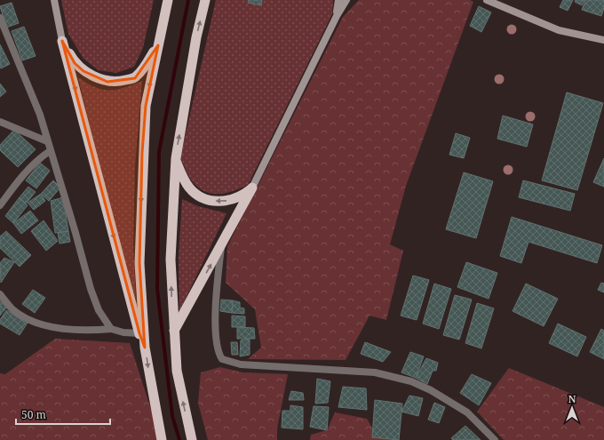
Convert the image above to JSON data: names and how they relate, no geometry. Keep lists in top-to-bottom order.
{
  "scale_bar": "50 m",
  "north": "top"
}
